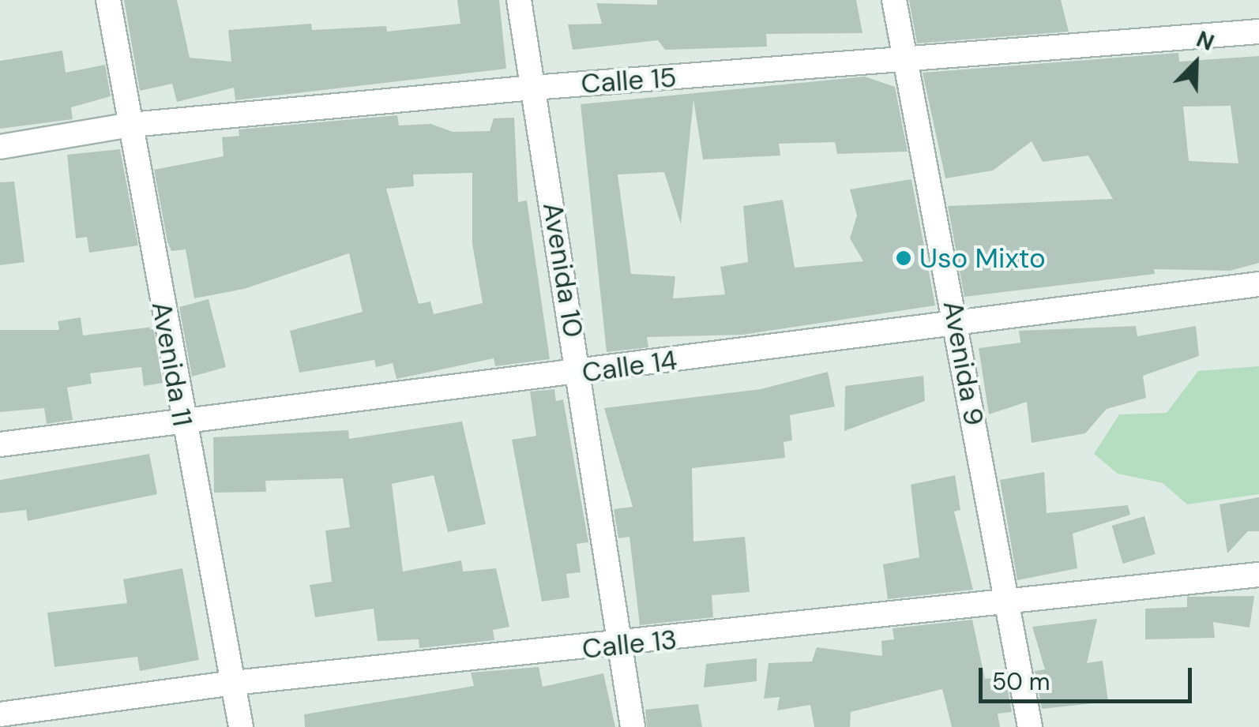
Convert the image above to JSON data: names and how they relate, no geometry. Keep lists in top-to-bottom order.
{
  "streets": {
    "street": [
      "Calle 15",
      "Avenida 10",
      "Avenida 9",
      "Avenida 11",
      "Calle 14",
      "Calle 13"
    ]
  },
  "crossings": [
    ["Calle 15", "Avenida 10"],
    ["Calle 15", "Avenida 9"],
    ["Calle 15", "Avenida 11"],
    ["Avenida 10", "Calle 14"],
    ["Avenida 10", "Calle 13"],
    ["Avenida 9", "Calle 14"],
    ["Avenida 9", "Calle 13"],
    ["Avenida 11", "Calle 14"],
    ["Avenida 11", "Calle 13"]
  ],
  "places": ["Uso Mixto"],
  "scale_bar": "50 m",
  "north": "top right"
}
